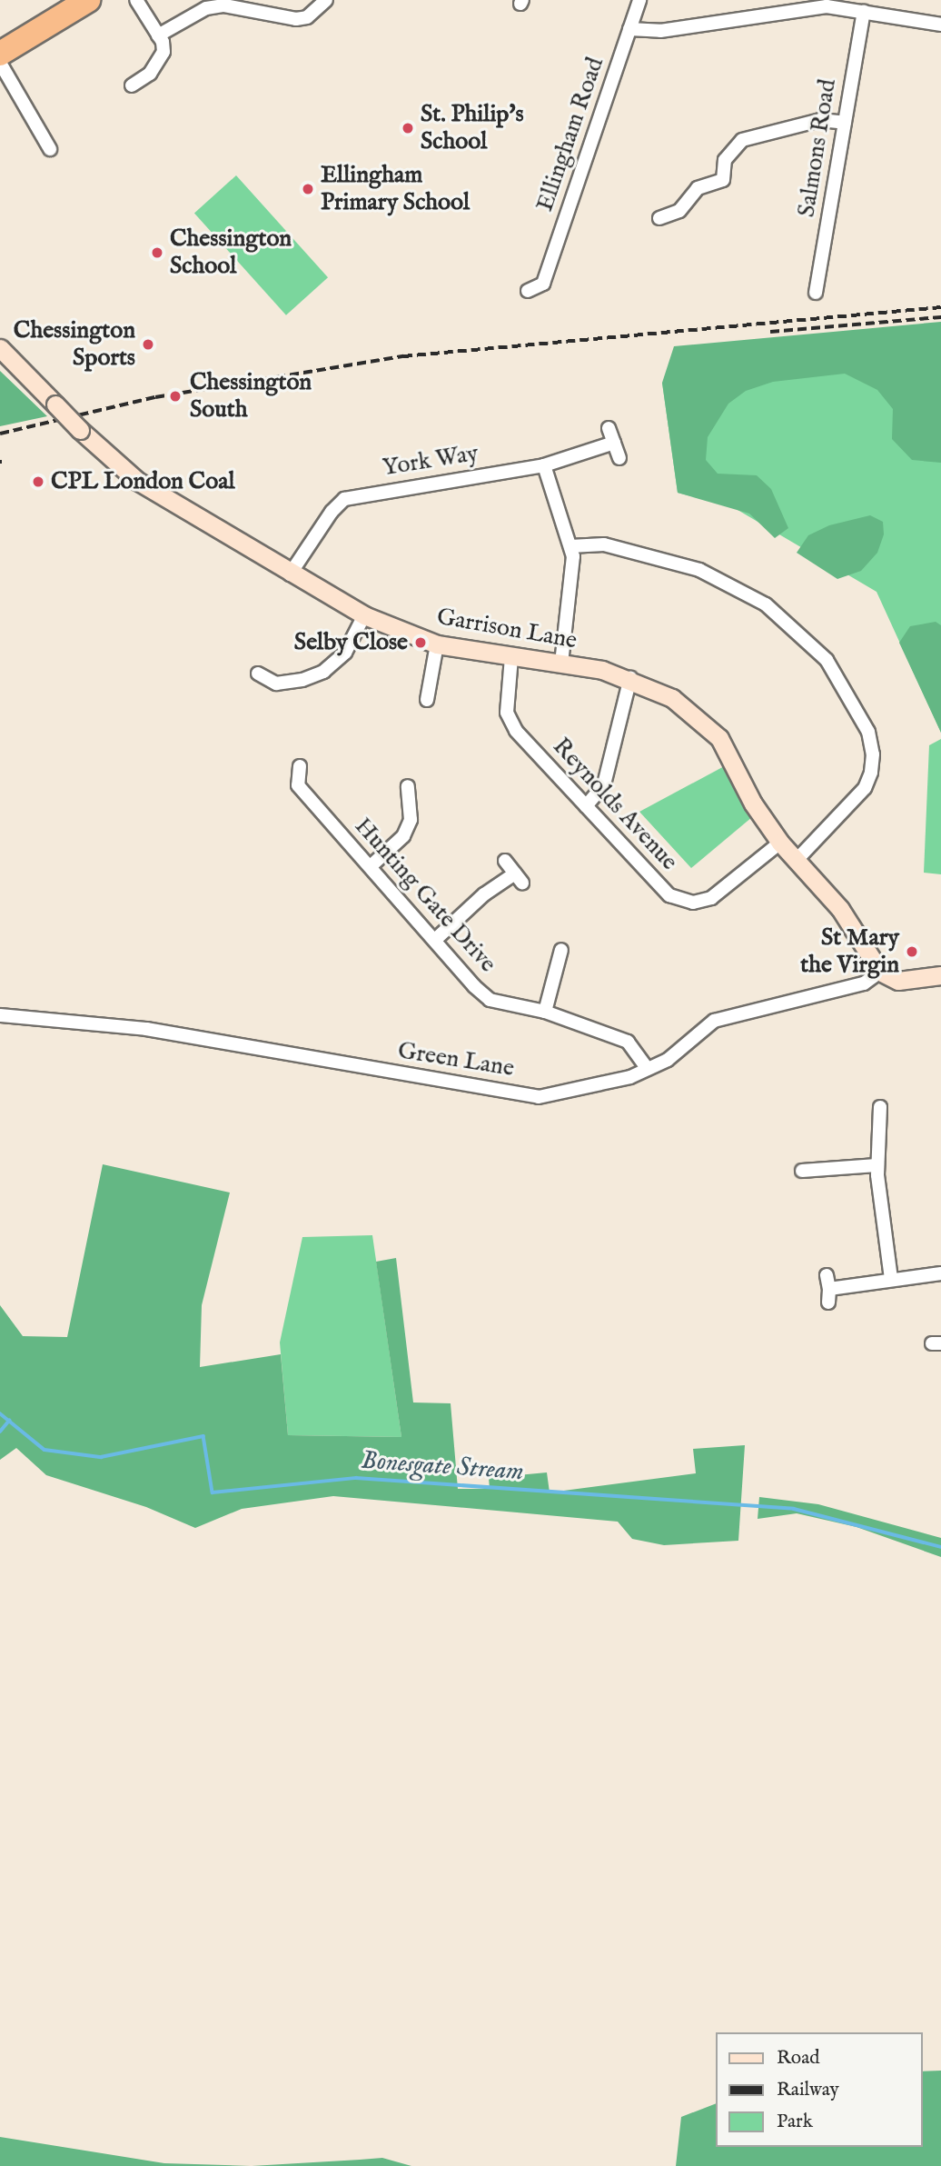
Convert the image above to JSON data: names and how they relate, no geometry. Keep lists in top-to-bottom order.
{
  "streets": {
    "street": [
      "Ellingham Road",
      "Salmons Road",
      "York Way",
      "Garrison Lane",
      "Reynolds Avenue",
      "Hunting Gate Drive",
      "Green Lane"
    ]
  },
  "crossings": [
    ["York Way", "Garrison Lane"],
    ["Garrison Lane", "Reynolds Avenue"],
    ["Garrison Lane", "Green Lane"],
    ["Hunting Gate Drive", "Green Lane"]
  ],
  "water": ["Bonesgate Stream"],
  "places": [
    "St. Philip's School",
    "Ellingham Primary School",
    "Chessington School",
    "Chessington Sports",
    "Chessington South",
    "CPL London Coal",
    "Selby Close",
    "St Mary the Virgin"
  ],
  "legend": ["Road", "Railway", "Park"]
}
